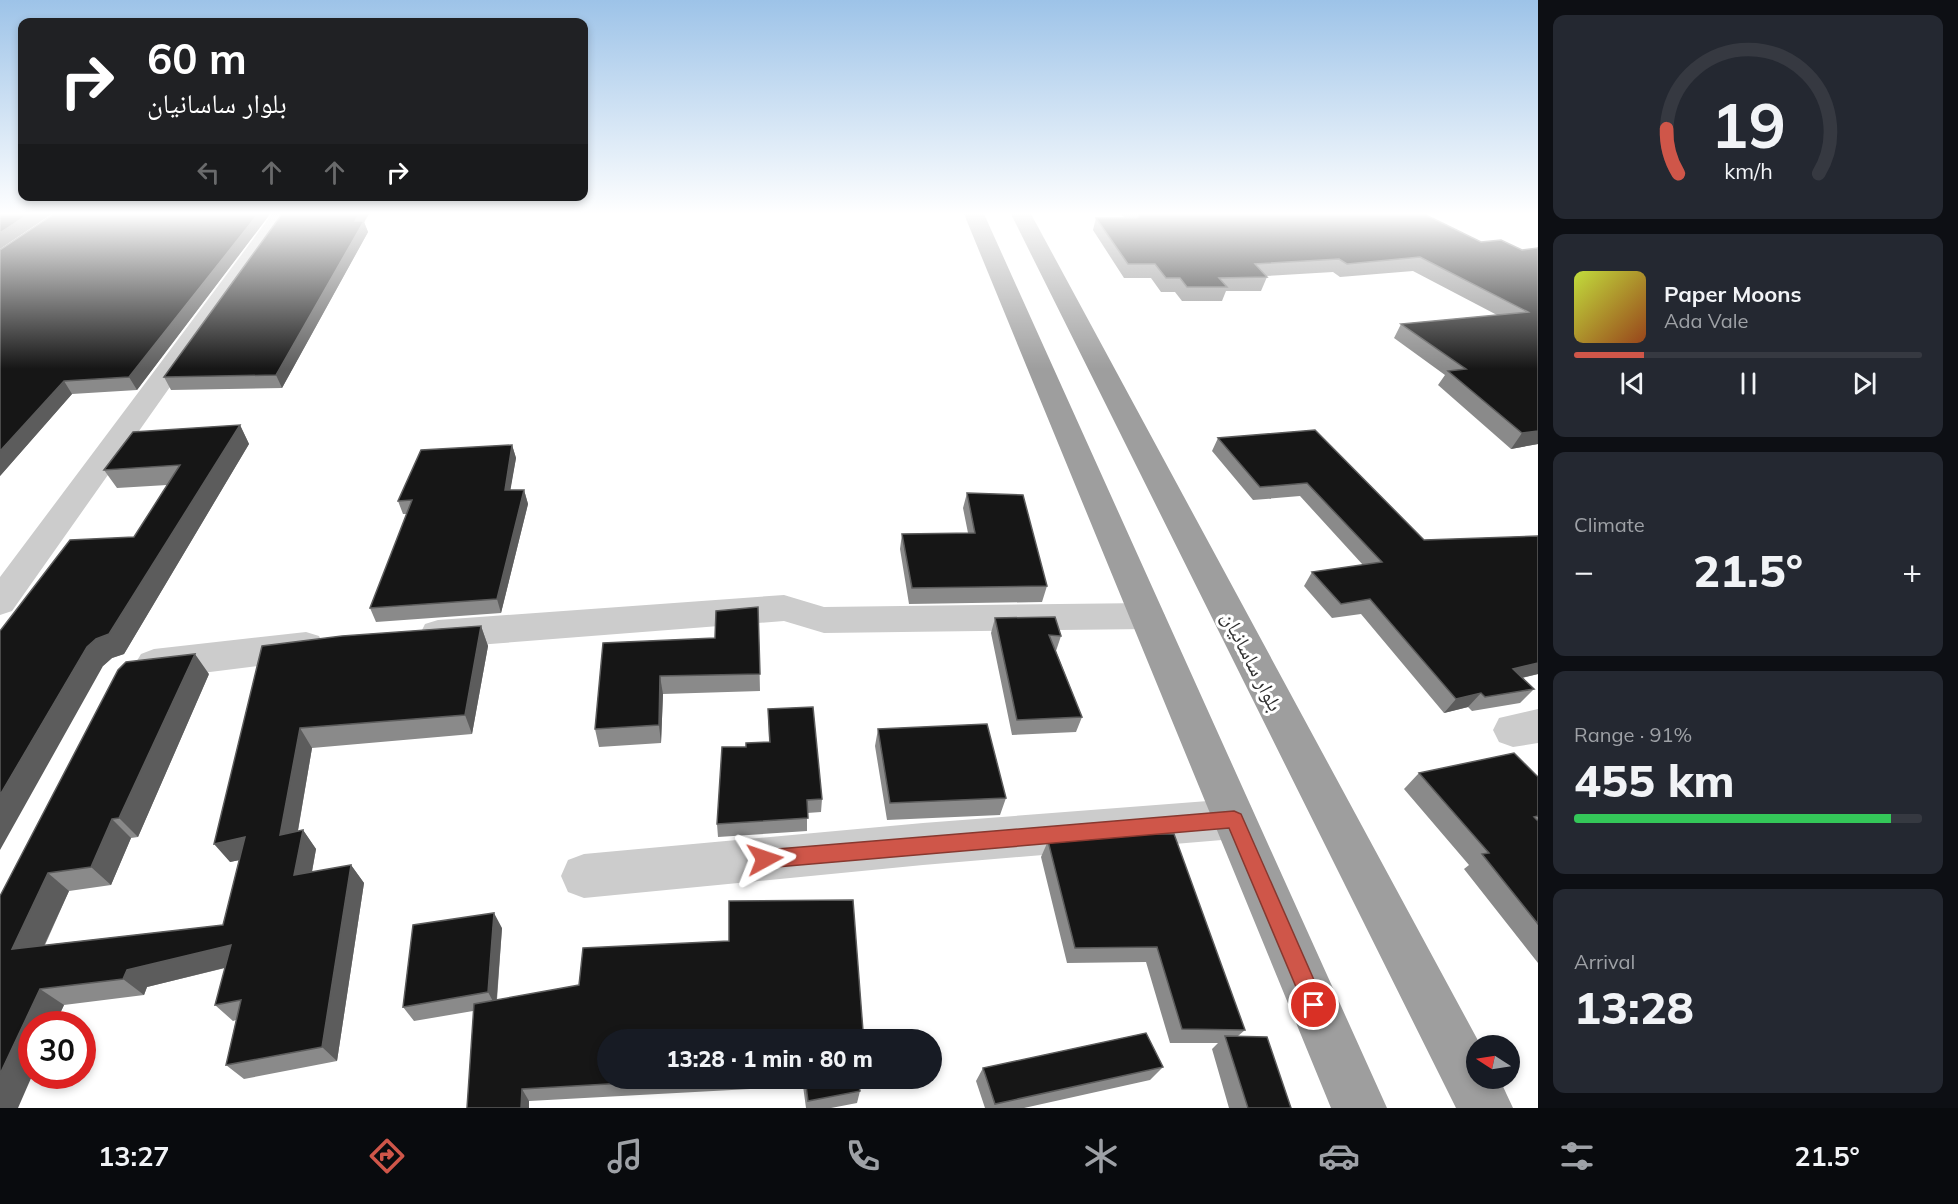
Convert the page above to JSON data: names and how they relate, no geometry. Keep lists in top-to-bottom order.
{
  "streets": {
    "highway": ["بلوار ساسانیان"]
  },
  "north": "left",
  "page": {
    "turn": ["60 m", "بلوار ساسانیان"],
    "song": ["Paper Moons", "Ada Vale"],
    "tile": [
      "Climate",
      ["Range · 91%", "455 km"],
      ["Arrival", "13:28"]
    ],
    "heat": ["−", "21.5°", "+"],
    "limit": "30",
    "trip": "13:28 · 1 min · 80 m",
    "tabs": ["13:27", "21.5°"],
    "gauge": ["19", "km/h"]
  }
}
